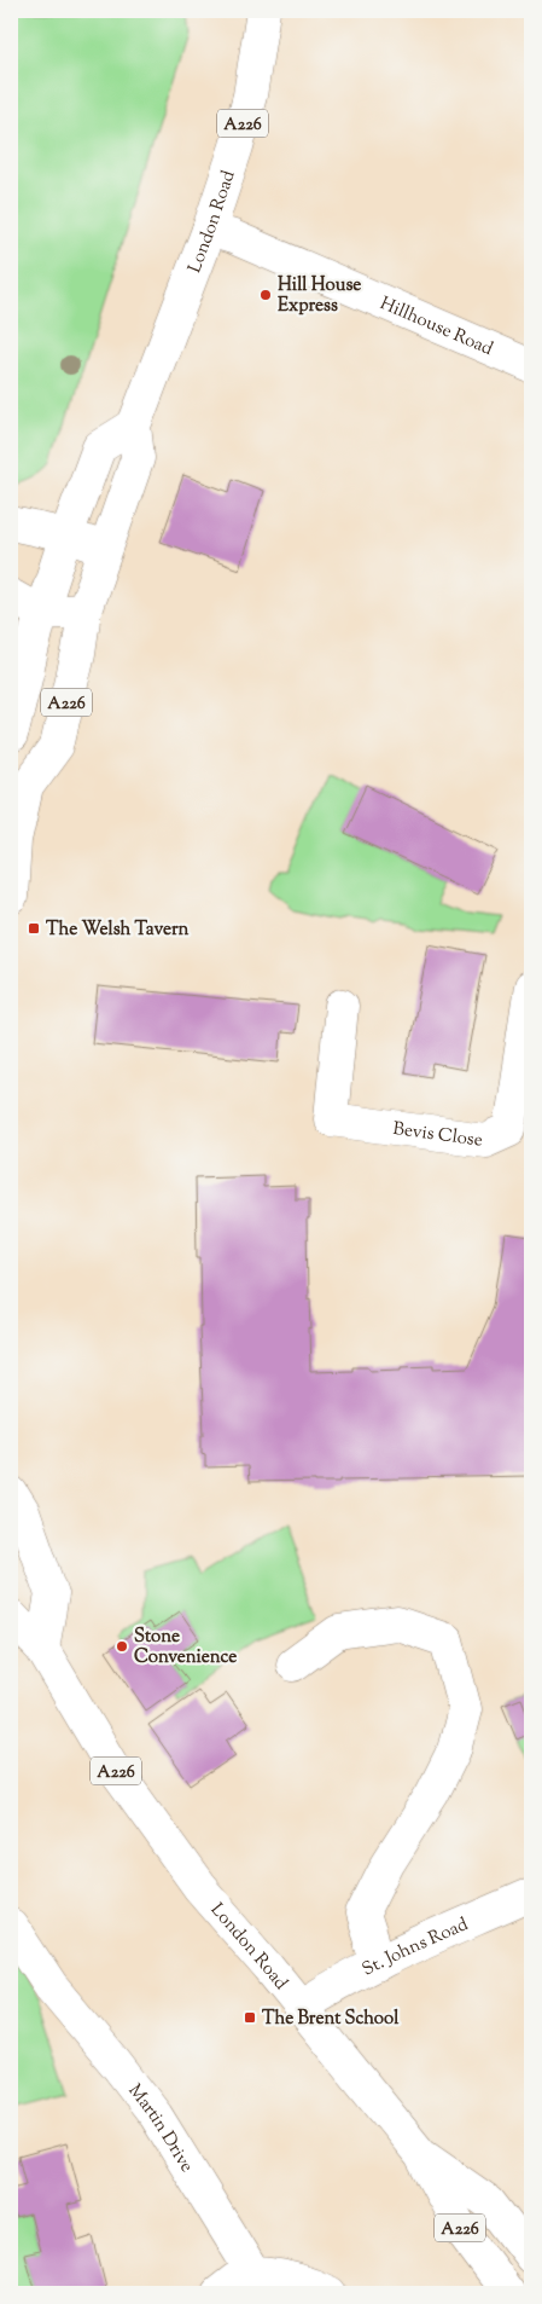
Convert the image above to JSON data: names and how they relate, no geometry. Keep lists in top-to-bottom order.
{
  "streets": {
    "main road": [
      "A226",
      "London Road",
      "Hillhouse Road",
      "Bevis Close",
      "St. Johns Road",
      "Martin Drive"
    ]
  },
  "crossings": [
    ["A226", "London Road"],
    ["London Road", "Hillhouse Road"],
    ["London Road", "St. Johns Road"]
  ],
  "places": {
    "other": ["Hill House Express", "Stone Convenience"],
    "transit": ["The Welsh Tavern", "The Brent School"]
  }
}
